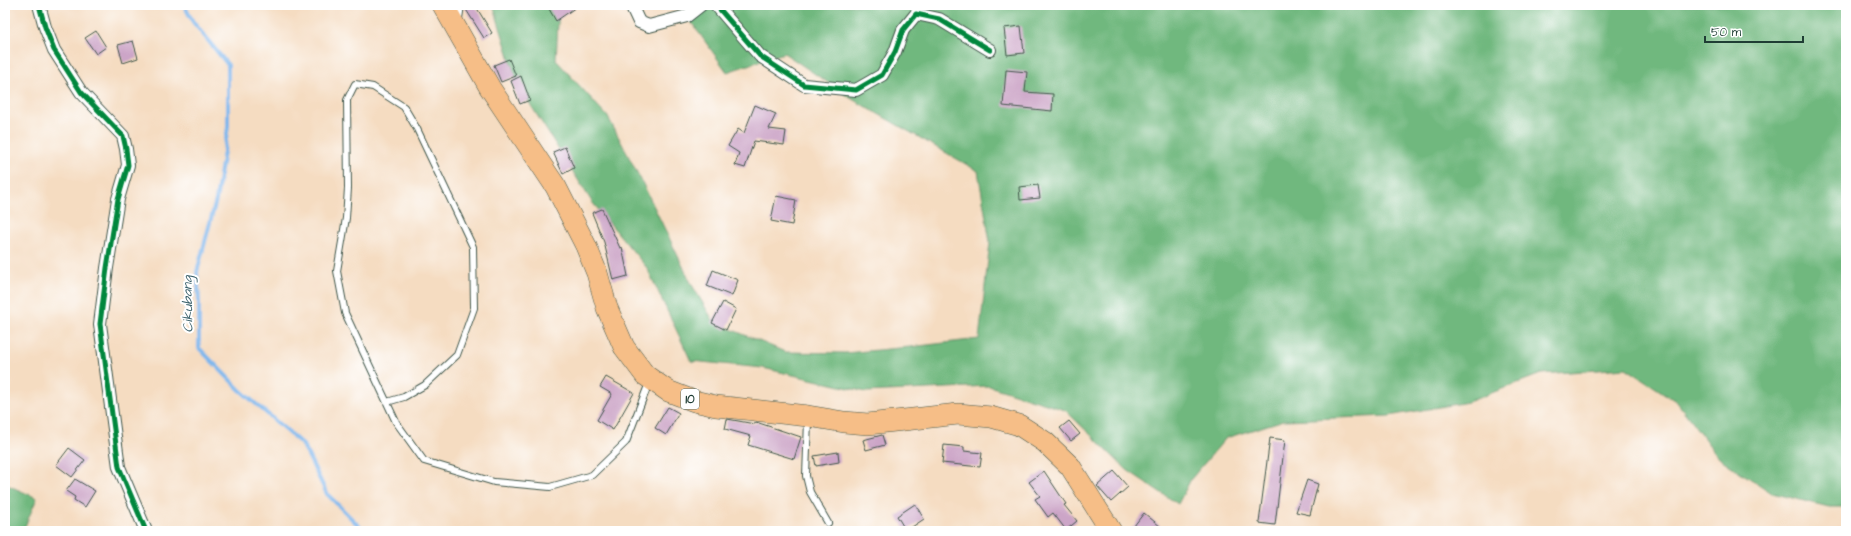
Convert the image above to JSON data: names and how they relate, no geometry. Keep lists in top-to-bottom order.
{
  "streets": {
    "highway": ["10"]
  },
  "water": ["Cikubang"],
  "scale_bar": "50 m"
}
